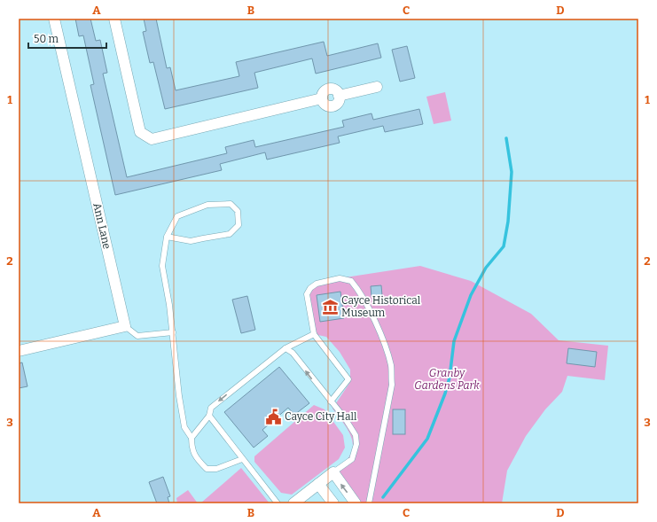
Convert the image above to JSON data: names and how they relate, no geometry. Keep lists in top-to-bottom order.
{
  "streets": {
    "street": ["Ann Lane"]
  },
  "parks": ["Granby Gardens Park"],
  "places": {
    "museum": ["Cayce Historical Museum"],
    "public building": ["Cayce City Hall"]
  },
  "scale_bar": "50 m",
  "grid": {
    "columns": [
      "A",
      "B",
      "C",
      "D"
    ],
    "rows": ["1", "2", "3"]
  }
}
